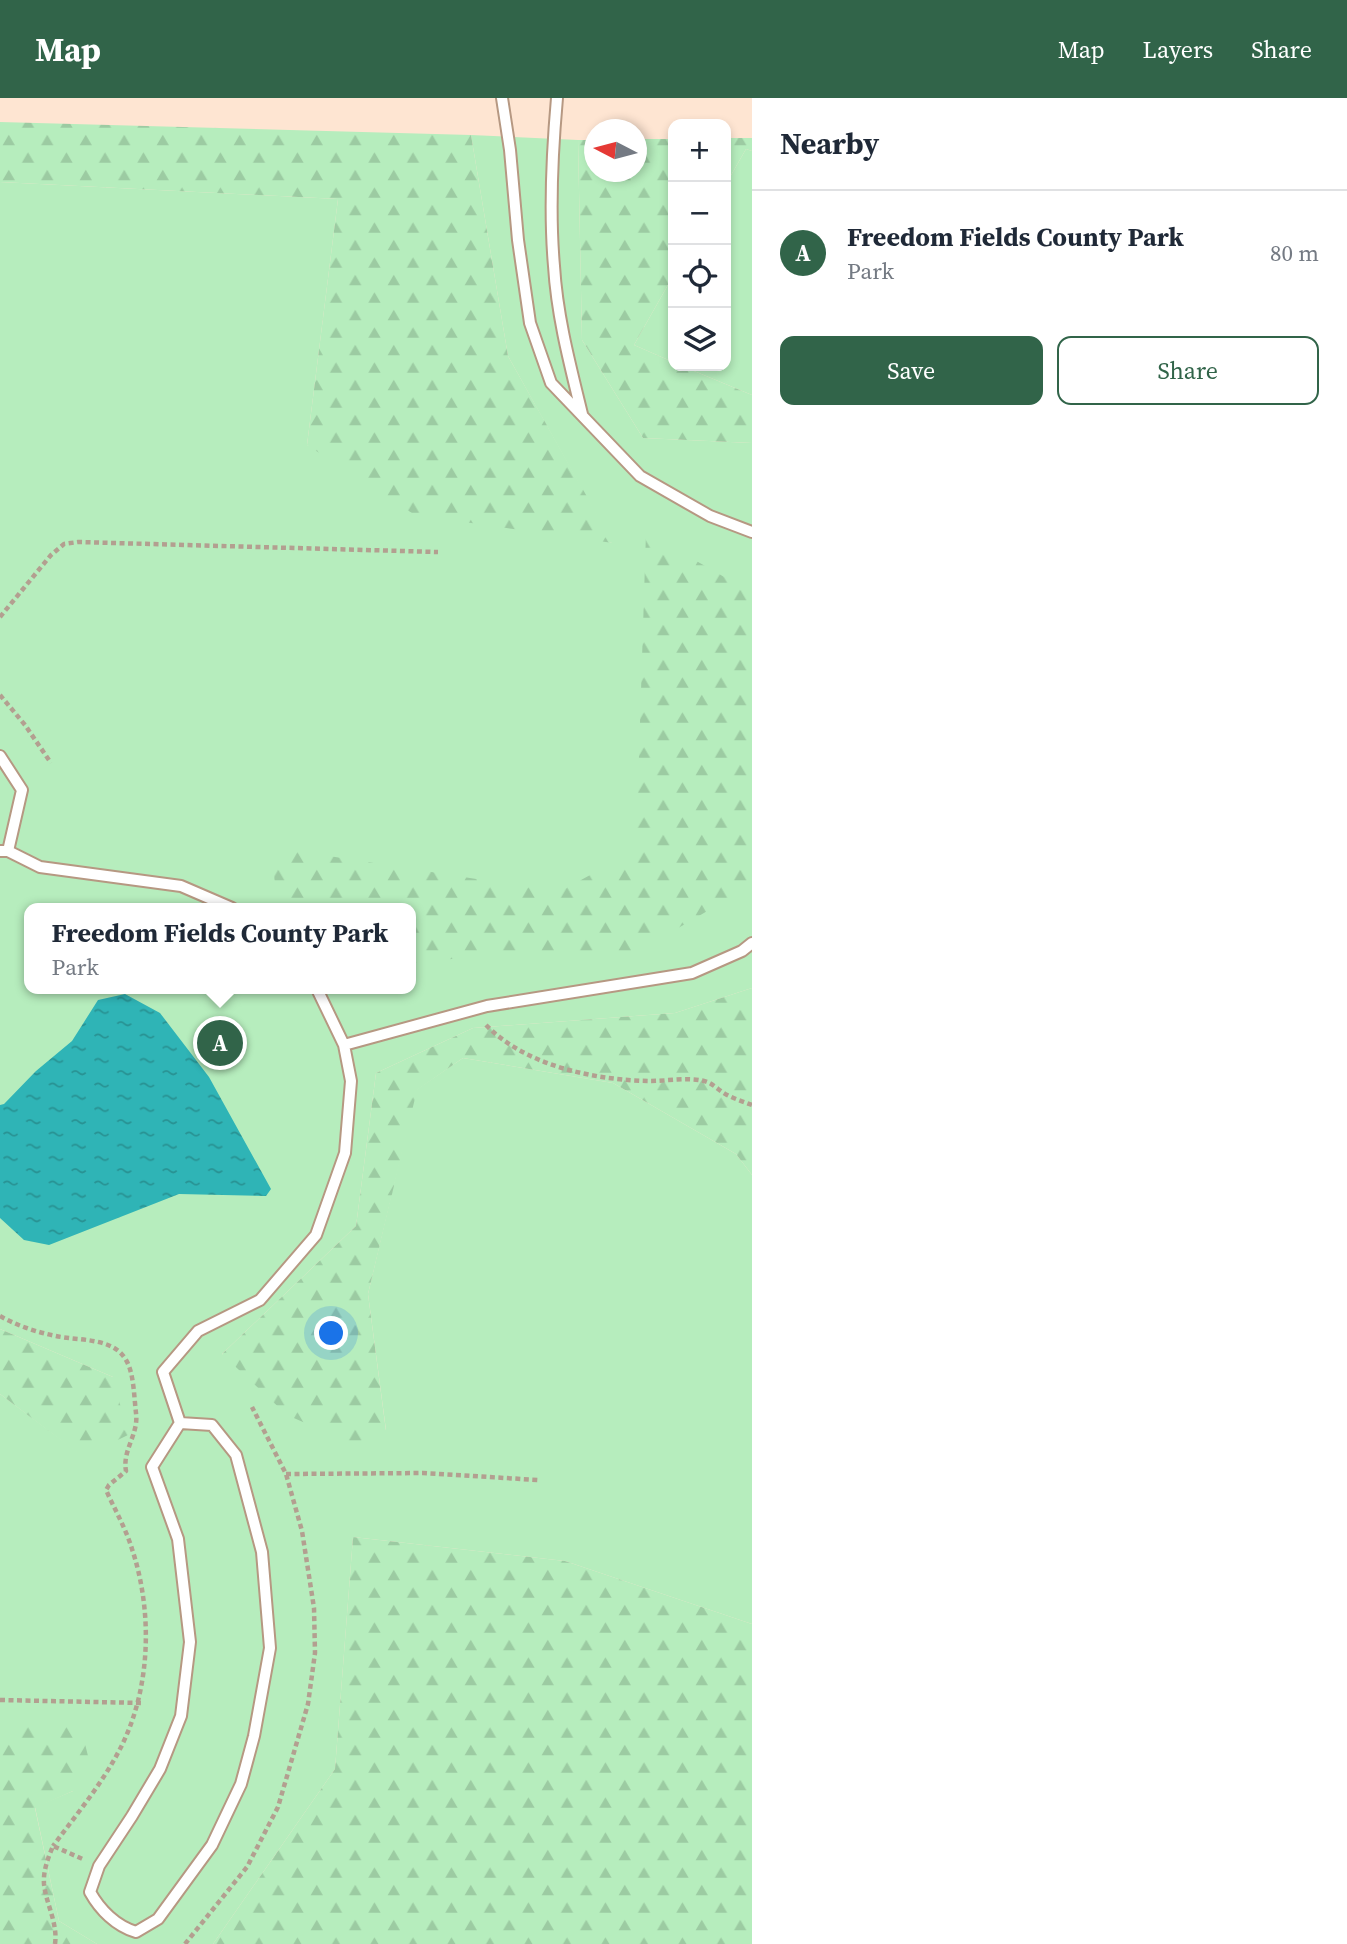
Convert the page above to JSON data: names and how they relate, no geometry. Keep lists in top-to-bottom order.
{
  "north": "left",
  "page": {
    "header": "Map",
    "nav": ["Map", "Layers", "Share"],
    "heading": "Nearby",
    "map_buttons": ["+", "−"],
    "list": [
      {
        "mark": "A",
        "name": "Freedom Fields County Park",
        "note": "Park",
        "value": "80 m"
      }
    ],
    "buttons": ["Save", "Share"],
    "popup": ["Freedom Fields County Park", "Park"],
    "pins": "A"
  }
}
